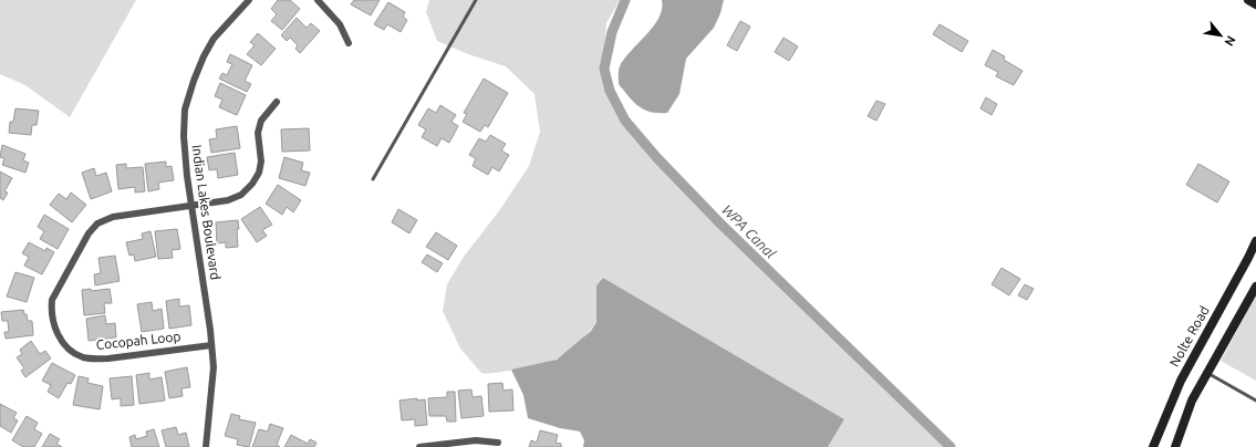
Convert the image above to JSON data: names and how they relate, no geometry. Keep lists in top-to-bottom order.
{
  "streets": {
    "street": ["Indian Lakes Boulevard", "Nolte Road", "Cocopah Loop"]
  },
  "crossings": [
    ["Indian Lakes Boulevard", "Cocopah Loop"]
  ],
  "water": ["WPA Canal"],
  "north": "bottom right"
}
